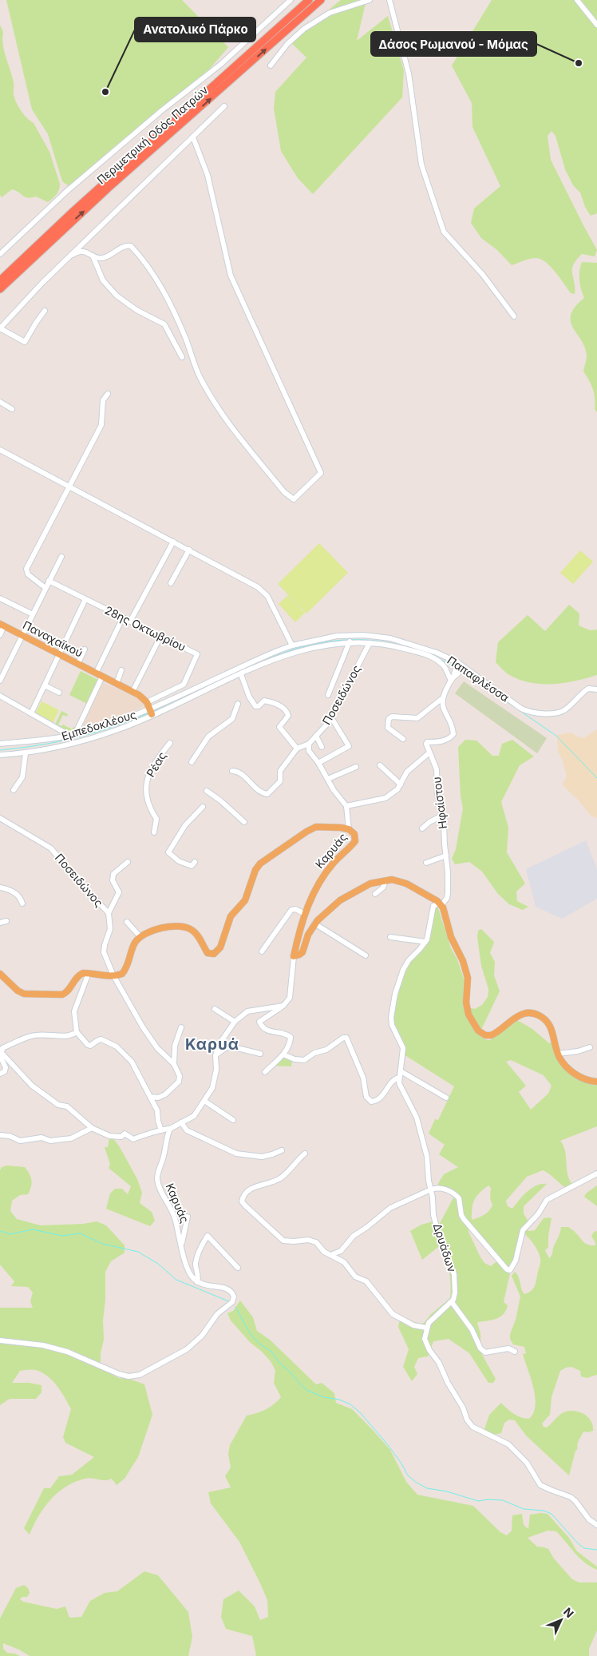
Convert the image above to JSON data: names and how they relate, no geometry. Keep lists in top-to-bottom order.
{
  "streets": {
    "highway": ["Περιμετρική Οδός Πατρών"],
    "main road": ["Παναχαϊκού", "Καρυάς"],
    "street": [
      "28ης Οκτωβρίου",
      "Παπαφλέσσα",
      "Ποσειδώνος",
      "Εμπεδοκλέους",
      "Ρέας",
      "Ηφαίστου",
      "Δρυάδων"
    ]
  },
  "crossings": [
    ["28ης Οκτωβρίου", "Παναχαϊκού"],
    ["Παπαφλέσσα", "Εμπεδοκλέους"]
  ],
  "districts": ["Καρυά"],
  "places": ["Δάσος Ρωμανού - Μόμας", "Ανατολικό Πάρκο"],
  "north": "top right"
}
